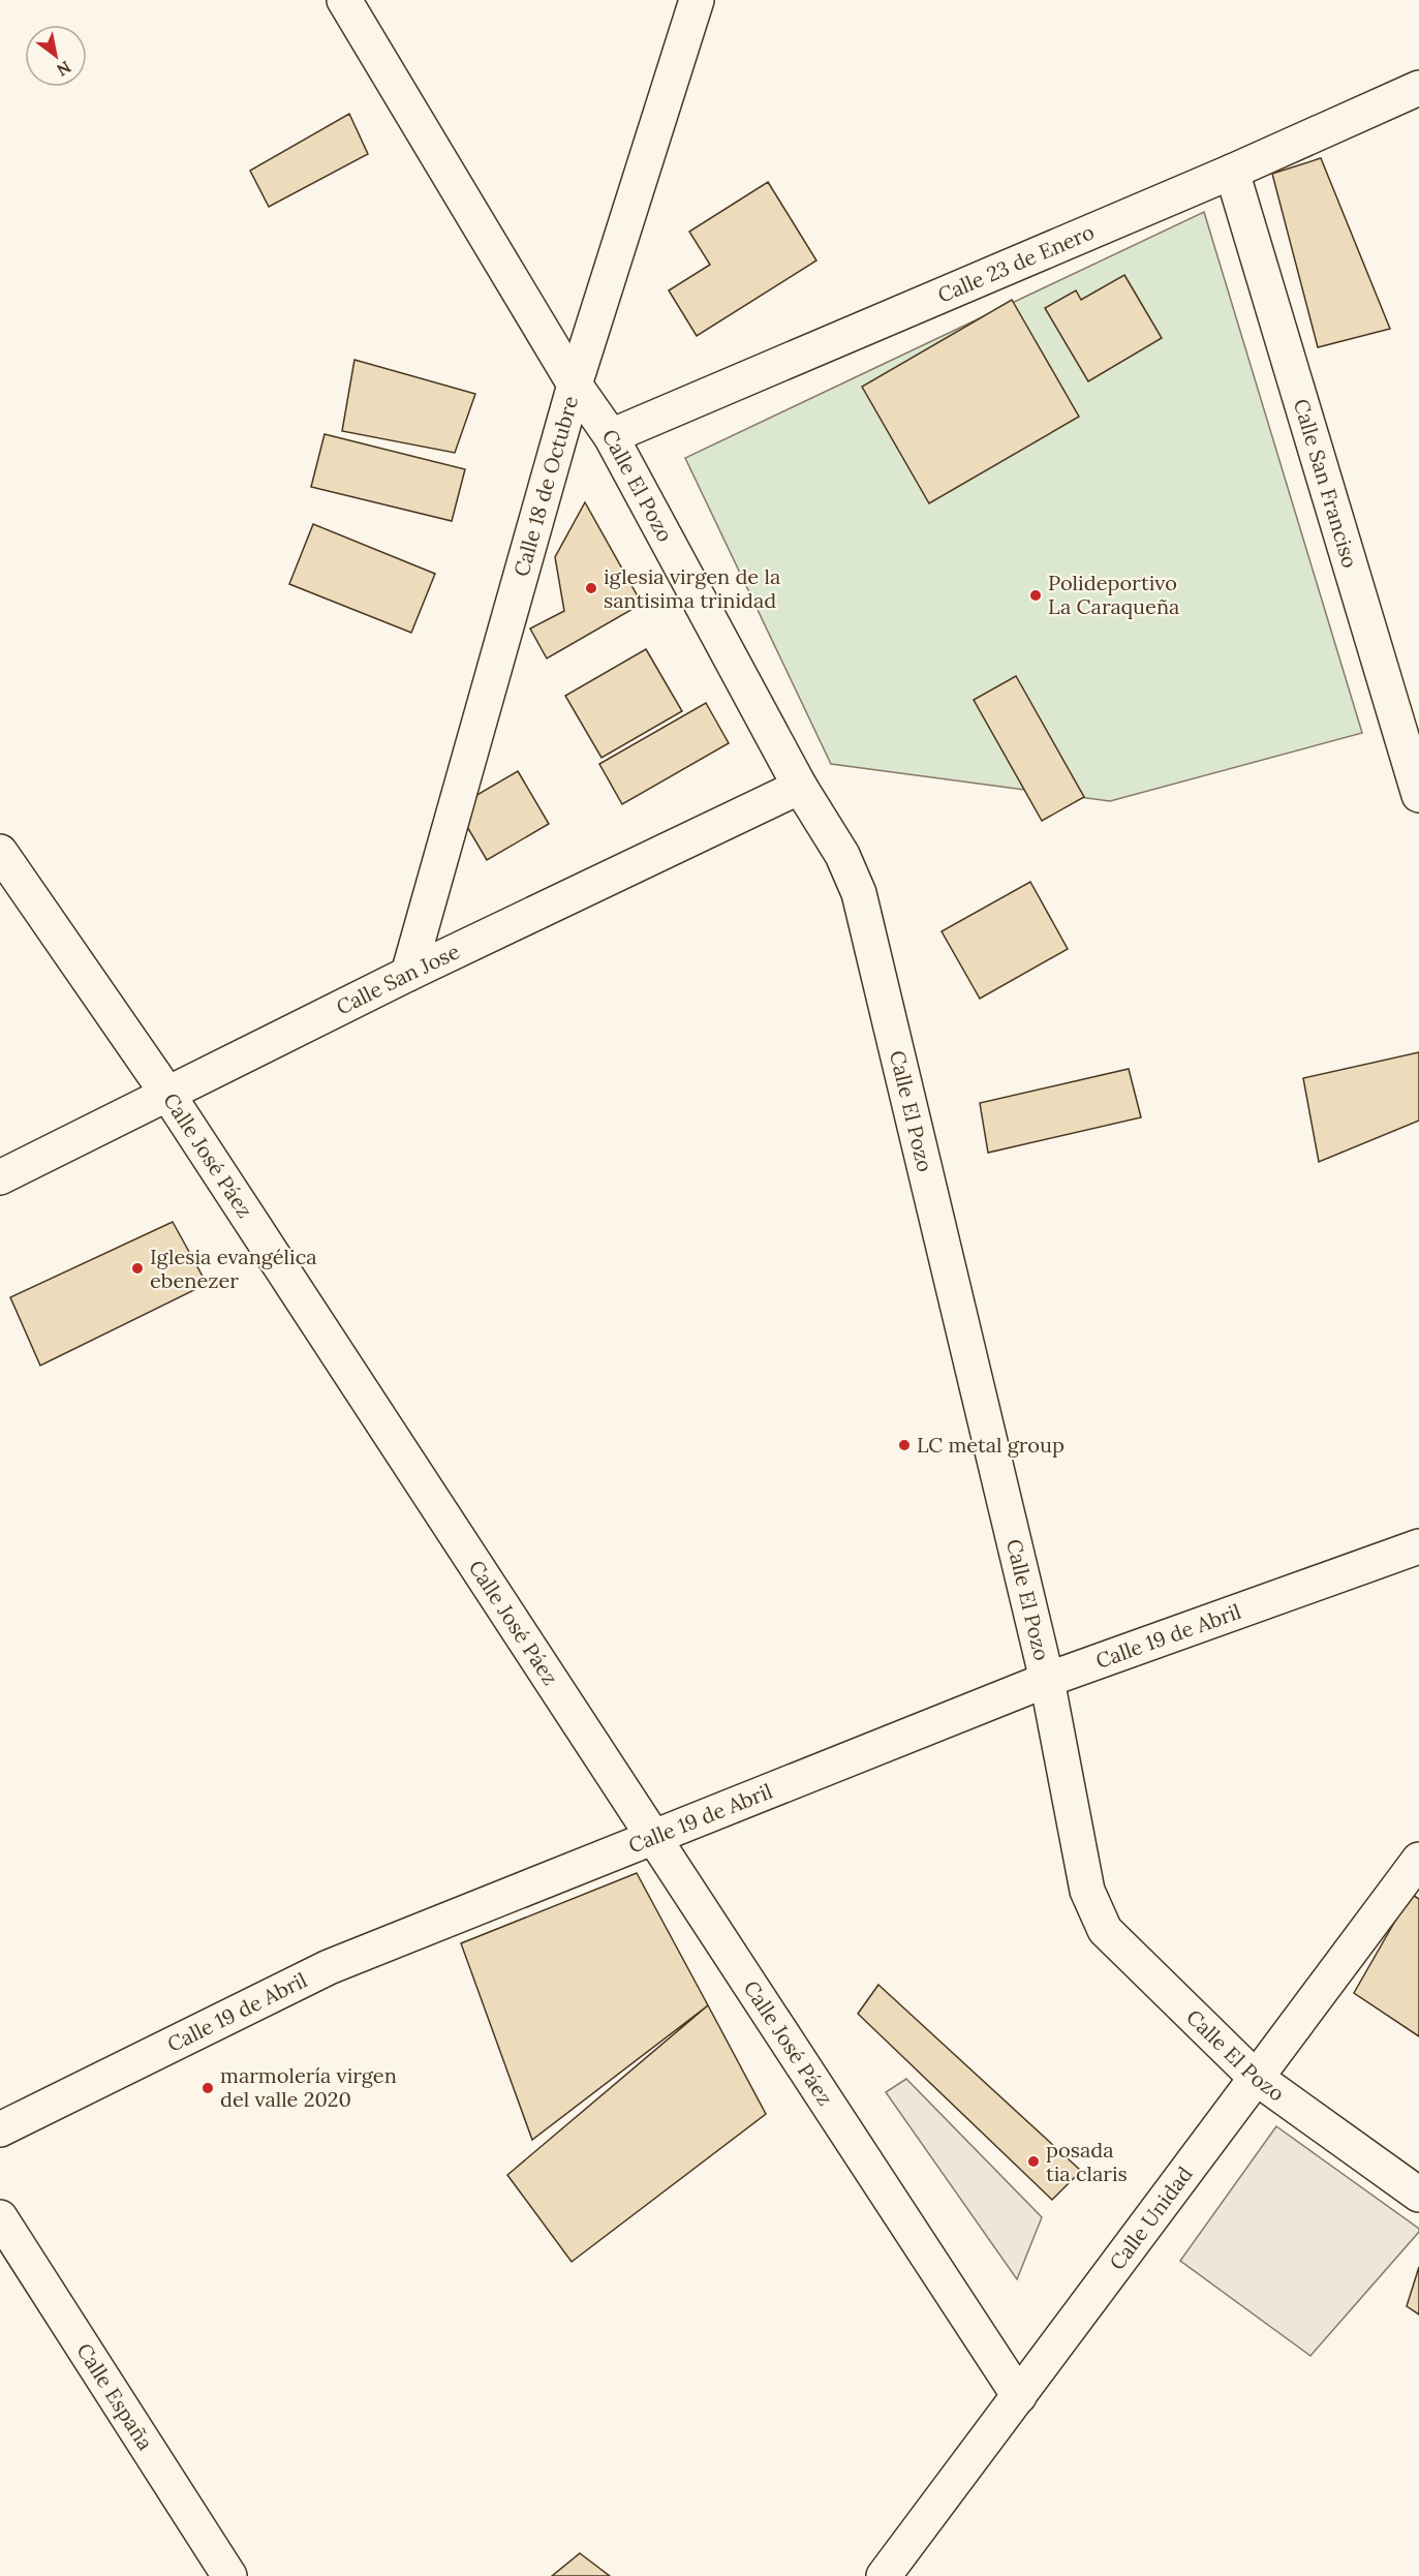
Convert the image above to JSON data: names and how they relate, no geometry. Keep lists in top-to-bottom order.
{
  "streets": {
    "street": [
      "Calle 23 de Enero",
      "Calle San Franciso",
      "Calle 18 de Octubre",
      "Calle El Pozo",
      "Calle San Jose",
      "Calle José Páez",
      "Calle 19 de Abril",
      "Calle Unidad",
      "Calle España"
    ]
  },
  "crossings": [
    ["Calle 23 de Enero", "Calle San Franciso"],
    ["Calle 23 de Enero", "Calle El Pozo"],
    ["Calle 18 de Octubre", "Calle El Pozo"],
    ["Calle 18 de Octubre", "Calle San Jose"],
    ["Calle El Pozo", "Calle San Jose"],
    ["Calle El Pozo", "Calle 19 de Abril"],
    ["Calle El Pozo", "Calle Unidad"],
    ["Calle San Jose", "Calle José Páez"],
    ["Calle José Páez", "Calle 19 de Abril"],
    ["Calle José Páez", "Calle Unidad"]
  ],
  "places": [
    "iglesia virgen de la santisima trinidad",
    "Polideportivo La Caraqueña",
    "Iglesia evangélica ebenezer",
    "LC metal group",
    "marmolería virgen del valle 2020",
    "posada tia claris"
  ],
  "north": "bottom right"
}
